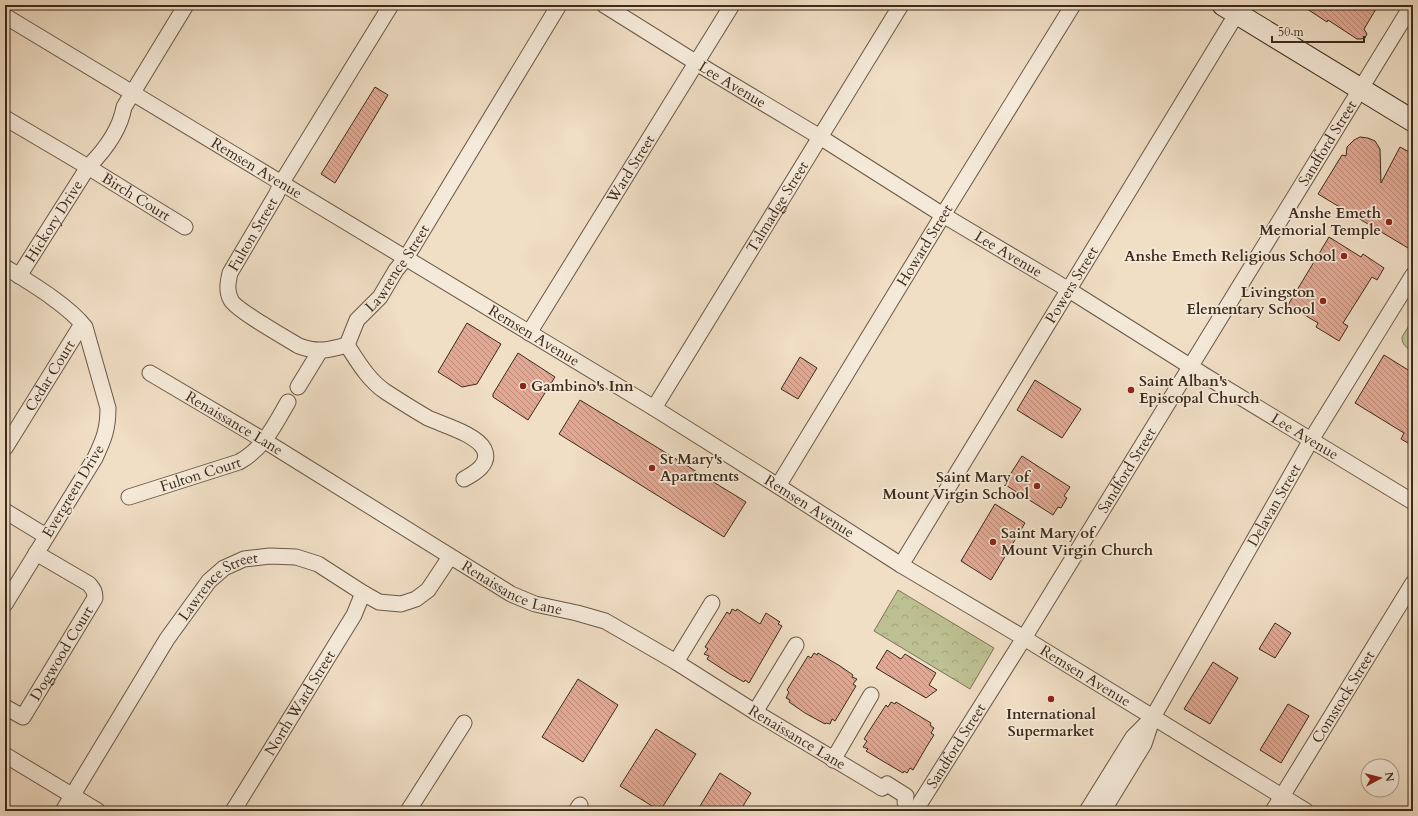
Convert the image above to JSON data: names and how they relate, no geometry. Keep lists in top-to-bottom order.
{
  "streets": {
    "street": [
      "Lee Avenue",
      "Sandford Street",
      "Remsen Avenue",
      "Ward Street",
      "Birch Court",
      "Talmadge Street",
      "Hickory Drive",
      "Fulton Street",
      "Howard Street",
      "Lawrence Street",
      "Powers Street",
      "Cedar Court",
      "Renaissance Lane",
      "Fulton Court",
      "Evergreen Drive",
      "Delavan Street",
      "Dogwood Court",
      "Comstock Street",
      "North Ward Street"
    ]
  },
  "crossings": [
    ["Lee Avenue", "Sandford Street"],
    ["Lee Avenue", "Ward Street"],
    ["Lee Avenue", "Talmadge Street"],
    ["Lee Avenue", "Howard Street"],
    ["Lee Avenue", "Powers Street"],
    ["Lee Avenue", "Delavan Street"],
    ["Sandford Street", "Remsen Avenue"],
    ["Sandford Street", "Renaissance Lane"],
    ["Remsen Avenue", "Ward Street"],
    ["Remsen Avenue", "Talmadge Street"],
    ["Remsen Avenue", "Hickory Drive"],
    ["Remsen Avenue", "Fulton Street"],
    ["Remsen Avenue", "Howard Street"],
    ["Remsen Avenue", "Lawrence Street"],
    ["Remsen Avenue", "Powers Street"],
    ["Remsen Avenue", "Delavan Street"],
    ["Remsen Avenue", "Comstock Street"],
    ["Birch Court", "Hickory Drive"],
    ["Hickory Drive", "Evergreen Drive"],
    ["Lawrence Street", "Renaissance Lane"],
    ["Lawrence Street", "North Ward Street"],
    ["Cedar Court", "Evergreen Drive"],
    ["Renaissance Lane", "Fulton Court"],
    ["Evergreen Drive", "Dogwood Court"]
  ],
  "places": [
    "Anshe Emeth Memorial Temple",
    "Anshe Emeth Religious School",
    "Livingston Elementary School",
    "Gambino's Inn",
    "Saint Alban's Episcopal Church",
    "St Mary's Apartments",
    "Saint Mary of Mount Virgin School",
    "Saint Mary of Mount Virgin Church",
    "International Supermarket"
  ],
  "scale_bar": "50 m",
  "north": "right"
}
